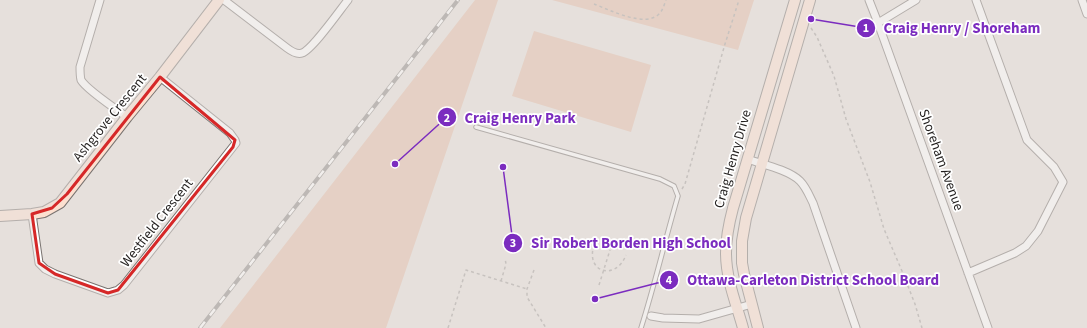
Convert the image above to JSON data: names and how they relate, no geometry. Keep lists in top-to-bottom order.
{
  "streets": {
    "street": [
      "Ashgrove Crescent",
      "Craig Henry Drive",
      "Shoreham Avenue",
      "Westfield Crescent"
    ]
  },
  "crossings": [
    ["Ashgrove Crescent", "Westfield Crescent"]
  ],
  "places": [
    "Craig Henry / Shoreham",
    "Craig Henry Park",
    "Sir Robert Borden High School",
    "Ottawa-Carleton District School Board"
  ]
}
